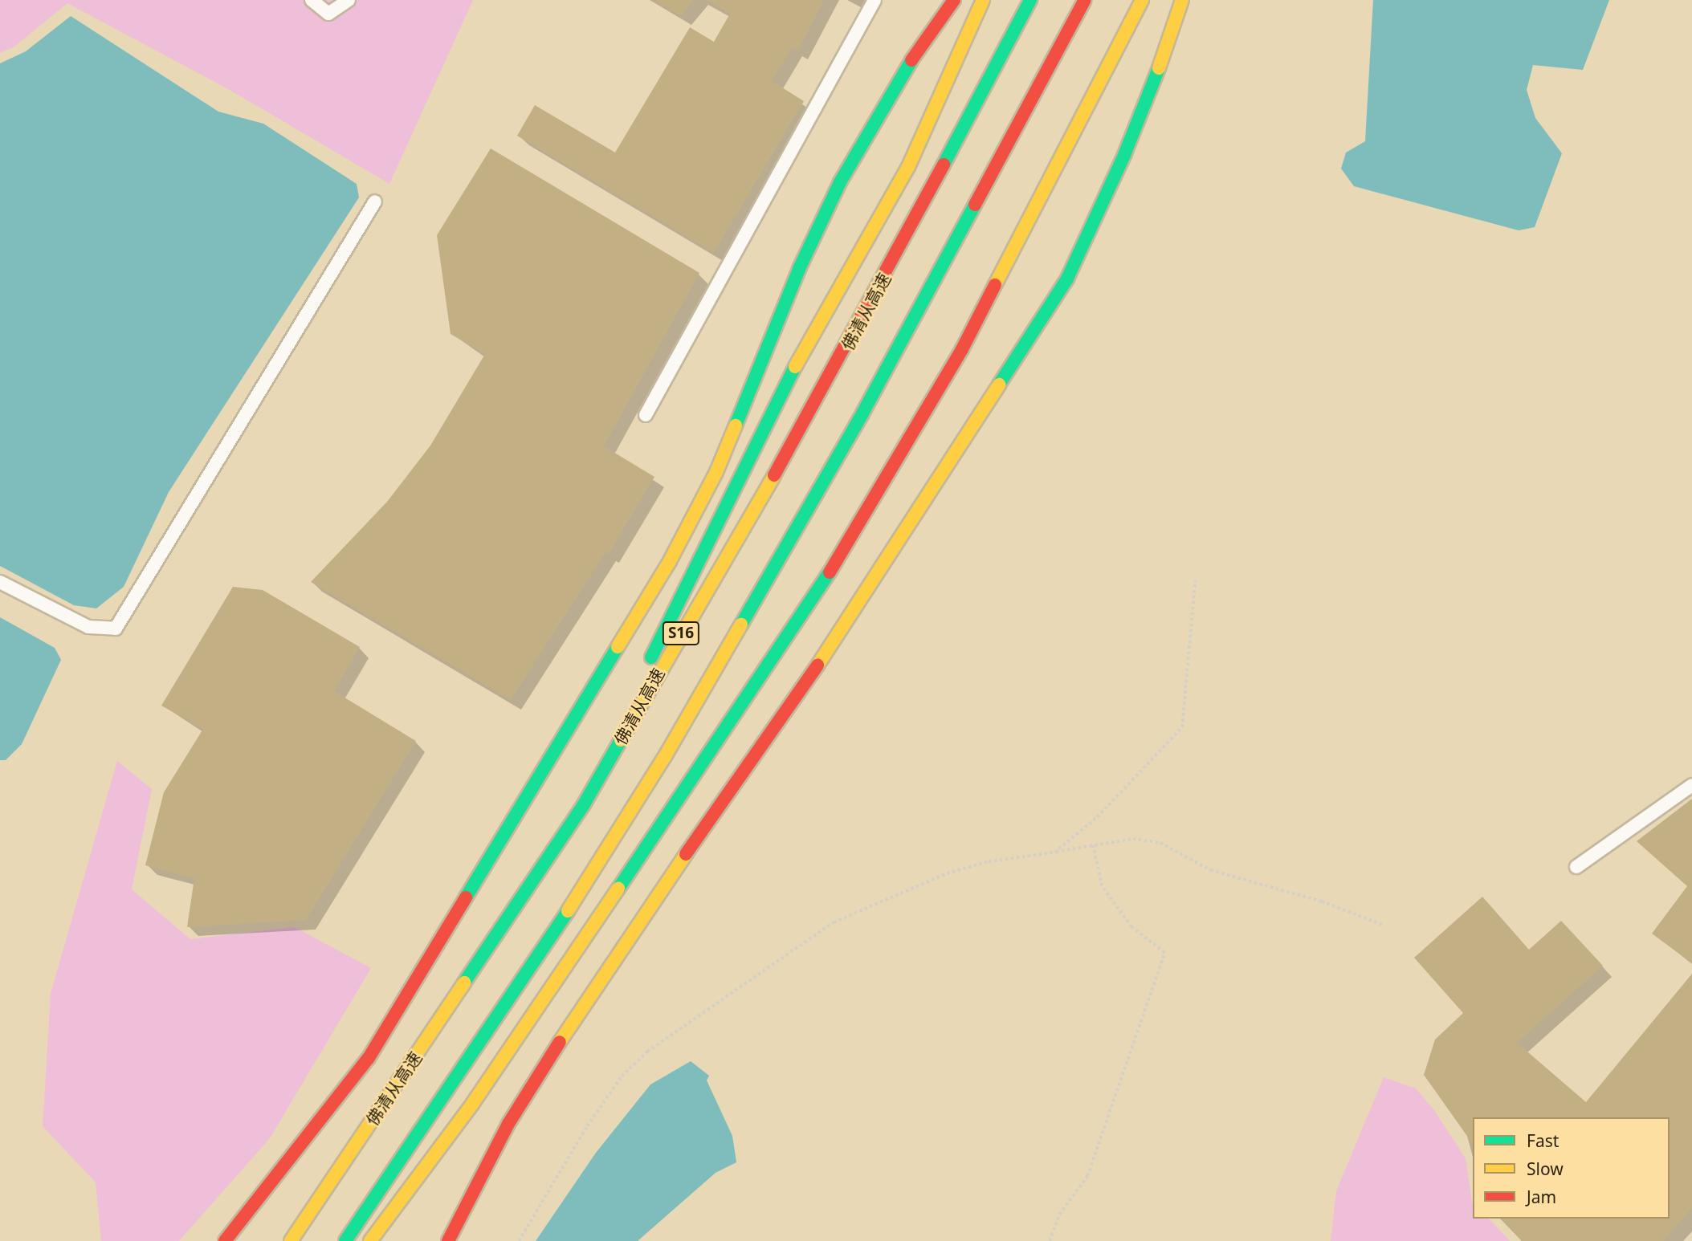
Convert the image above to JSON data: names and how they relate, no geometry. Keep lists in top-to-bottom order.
{
  "streets": {
    "main road": ["佛清从高速", "S16"]
  },
  "legend": ["Fast", "Slow", "Jam"]
}
